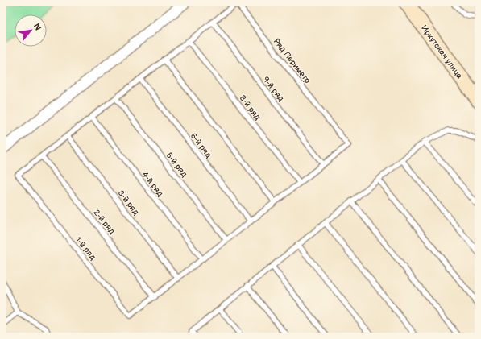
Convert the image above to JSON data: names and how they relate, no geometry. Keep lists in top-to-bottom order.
{
  "streets": {
    "street": ["Иркутская улица"],
    "lane": [
      "Ряд Периметр",
      "9-й ряд",
      "8-й ряд",
      "6-й ряд",
      "5-й ряд",
      "4-й ряд",
      "3-й ряд",
      "2-й ряд",
      "1-й ряд"
    ]
  },
  "crossings": [
    ["Ряд Периметр", "9-й ряд"],
    ["Ряд Периметр", "8-й ряд"],
    ["Ряд Периметр", "6-й ряд"],
    ["Ряд Периметр", "5-й ряд"],
    ["Ряд Периметр", "4-й ряд"],
    ["Ряд Периметр", "3-й ряд"],
    ["Ряд Периметр", "2-й ряд"],
    ["Ряд Периметр", "1-й ряд"]
  ],
  "north": "top right"
}
